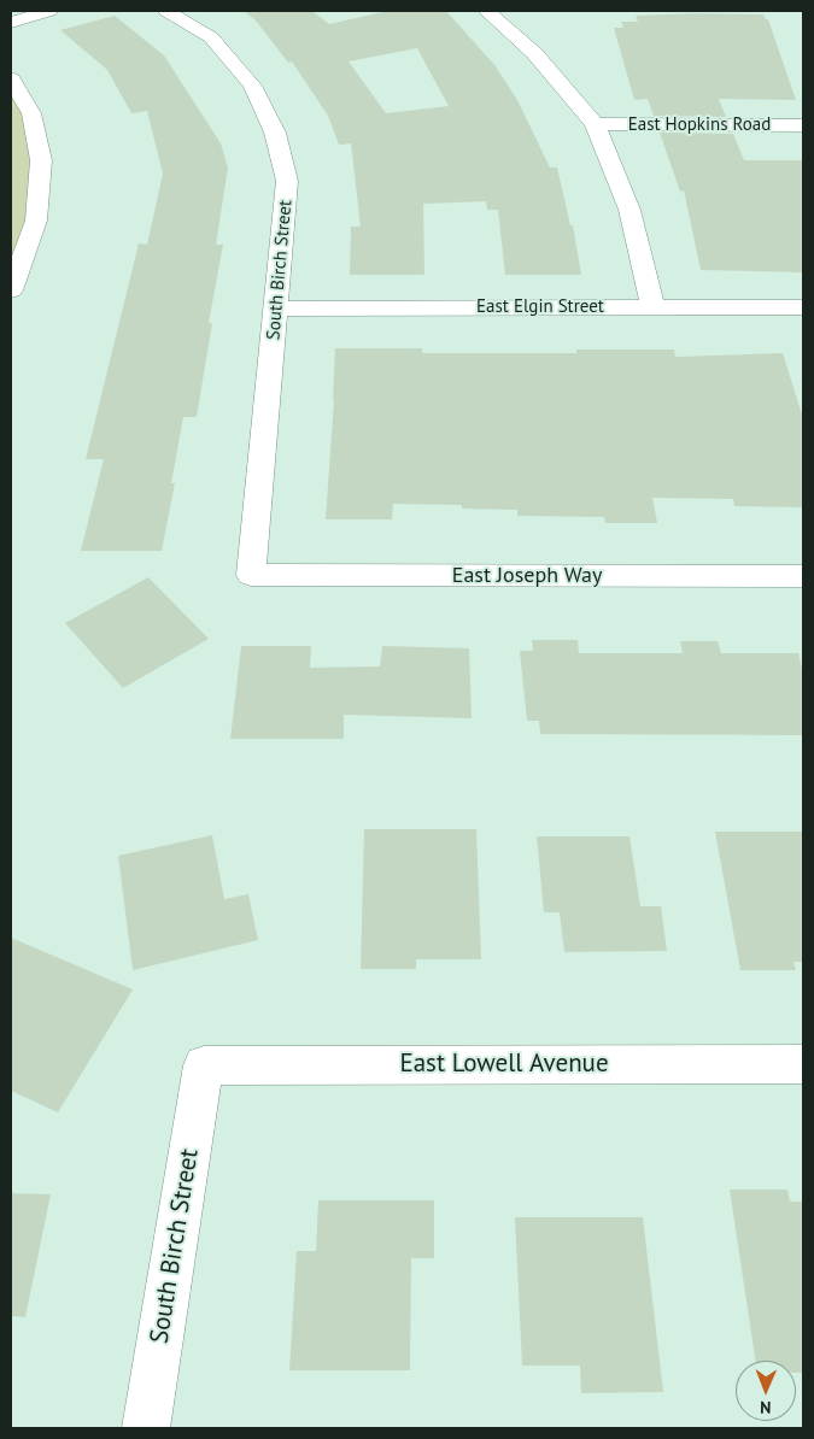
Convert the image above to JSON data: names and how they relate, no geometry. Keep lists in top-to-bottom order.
{
  "streets": {
    "street": [
      "East Hopkins Road",
      "South Birch Street",
      "East Elgin Street",
      "East Joseph Way",
      "East Lowell Avenue"
    ]
  },
  "crossings": [
    ["South Birch Street", "East Elgin Street"],
    ["South Birch Street", "East Joseph Way"],
    ["South Birch Street", "East Lowell Avenue"]
  ],
  "north": "bottom"
}
